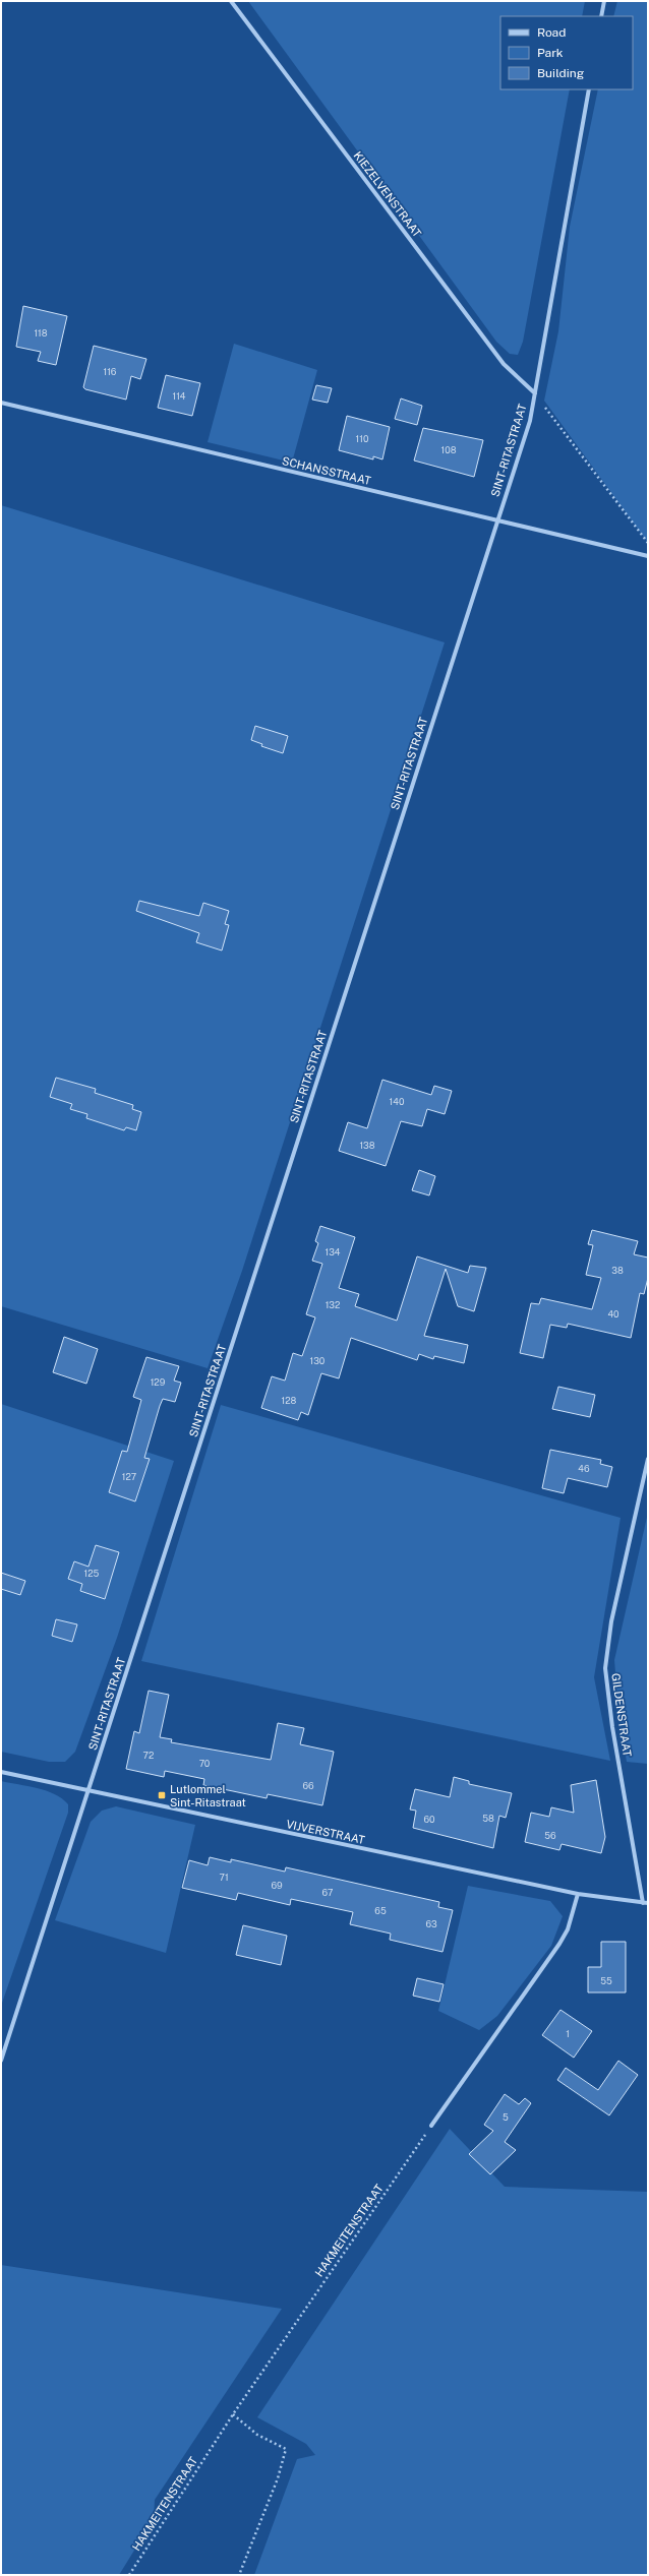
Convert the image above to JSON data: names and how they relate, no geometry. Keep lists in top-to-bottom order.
{
  "streets": {
    "street": [
      "KIEZELVENSTRAAT",
      "SINT-RITASTRAAT",
      "SCHANSSTRAAT",
      "GILDENSTRAAT",
      "VIJVERSTRAAT"
    ],
    "path": ["HAKMEITENSTRAAT"]
  },
  "crossings": [
    ["KIEZELVENSTRAAT", "SINT-RITASTRAAT"],
    ["SINT-RITASTRAAT", "SCHANSSTRAAT"],
    ["SINT-RITASTRAAT", "VIJVERSTRAAT"],
    ["GILDENSTRAAT", "VIJVERSTRAAT"]
  ],
  "places": {
    "transit": ["Lutlommel Sint-Ritastraat"]
  },
  "house_numbers": [
    "118",
    "116",
    "114",
    "110",
    "108",
    "140",
    "138",
    "134",
    "38",
    "132",
    "40",
    "130",
    "129",
    "128",
    "46",
    "127",
    "125",
    "72",
    "70",
    "66",
    "58",
    "60",
    "56",
    "71",
    "69",
    "67",
    "65",
    "63",
    "55",
    "1",
    "5"
  ],
  "legend": ["Road", "Park", "Building"]
}
